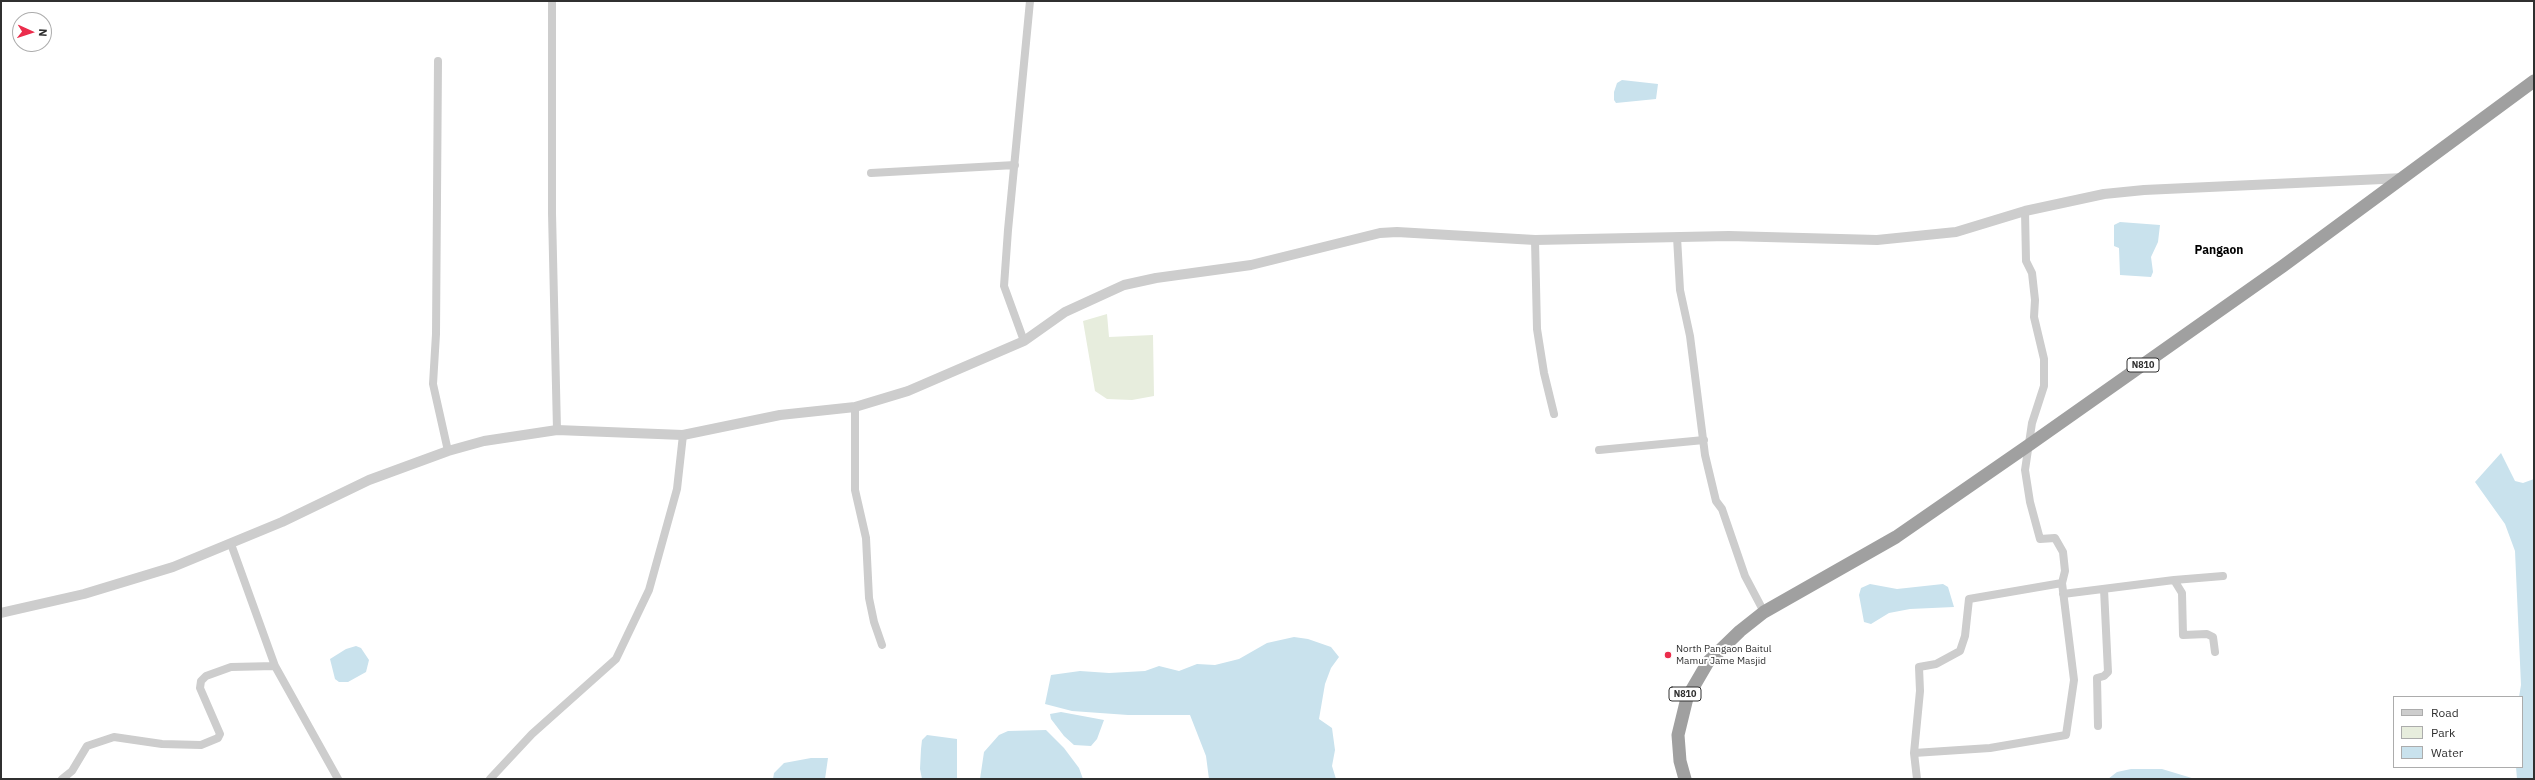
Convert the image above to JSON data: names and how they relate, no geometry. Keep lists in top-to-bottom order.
{
  "streets": {
    "highway": ["N810"]
  },
  "districts": ["Pangaon"],
  "places": ["North Pangaon Baitul Mamur Jame Masjid"],
  "legend": ["Road", "Park", "Water"],
  "north": "right"
}
